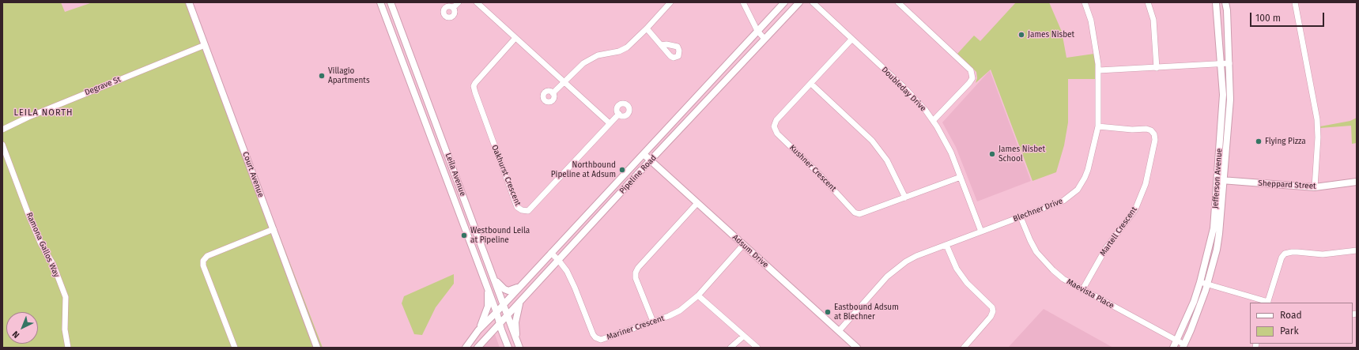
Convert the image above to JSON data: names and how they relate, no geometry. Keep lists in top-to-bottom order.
{
  "streets": {
    "street": [
      "Degrave St",
      "Doubleday Drive",
      "Kushner Crescent",
      "Court Avenue",
      "Leila Avenue",
      "Pipeline Road",
      "Oakhurst Crescent",
      "Jefferson Avenue",
      "Sheppard Street",
      "Blechner Drive",
      "Martell Crescent",
      "Ramona Gallos Way",
      "Adsum Drive",
      "Maevista Place",
      "Mariner Crescent"
    ]
  },
  "crossings": [
    ["Degrave St", "Court Avenue"],
    ["Doubleday Drive", "Kushner Crescent"],
    ["Doubleday Drive", "Blechner Drive"],
    ["Leila Avenue", "Pipeline Road"],
    ["Pipeline Road", "Adsum Drive"],
    ["Pipeline Road", "Mariner Crescent"],
    ["Jefferson Avenue", "Sheppard Street"],
    ["Jefferson Avenue", "Maevista Place"],
    ["Blechner Drive", "Martell Crescent"],
    ["Blechner Drive", "Adsum Drive"],
    ["Blechner Drive", "Maevista Place"],
    ["Martell Crescent", "Maevista Place"],
    ["Adsum Drive", "Mariner Crescent"]
  ],
  "districts": ["LEILA NORTH"],
  "places": [
    "James Nisbet",
    "Villagio Apartments",
    "Flying Pizza",
    "James Nisbet School",
    "Northbound Pipeline at Adsum",
    "Westbound Leila at Pipeline",
    "Eastbound Adsum at Blechner"
  ],
  "legend": ["Road", "Park"],
  "scale_bar": "100 m",
  "north": "bottom left"
}
